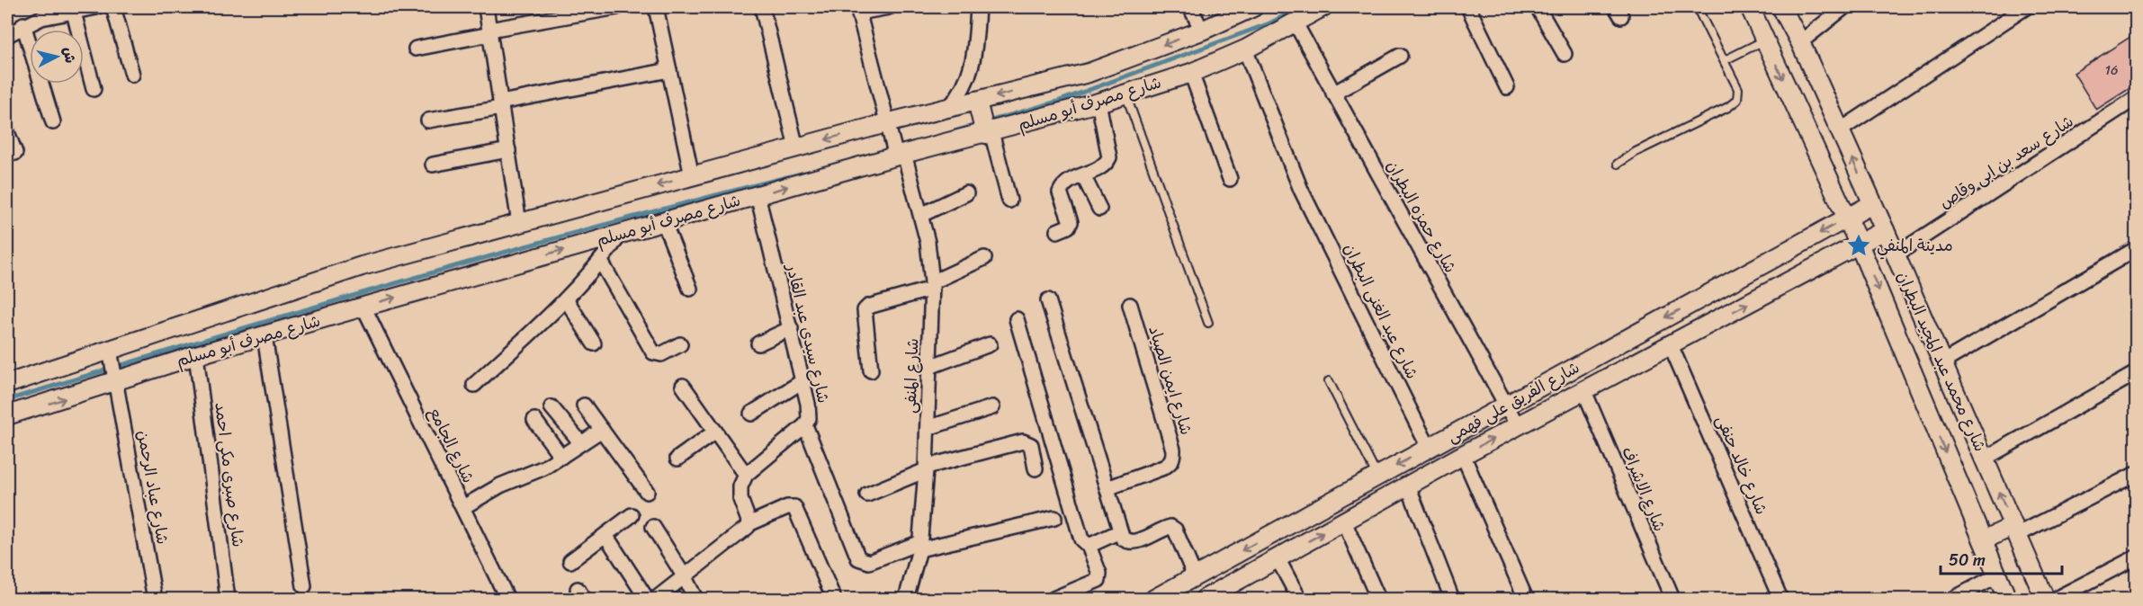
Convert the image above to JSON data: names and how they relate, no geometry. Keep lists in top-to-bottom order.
{
  "streets": {
    "street": [
      "شارع مصرف أبو مسلم",
      "شارع سعد بن ابى وقاص",
      "شارع حمزه البطران",
      "شارع عبد الغنى البطران",
      "شارع سيدى عبد القادر",
      "شارع محمد عبد المجيد البطران",
      "شارع المنفى",
      "شارع ايمن الصياد",
      "شارع الفريق على فهمى",
      "شارع الجامع",
      "شارع خالد حنفى",
      "شارع صبرى مكى احمد",
      "شارع عباد الرحمن",
      "شارع الاشراف"
    ]
  },
  "crossings": [
    ["شارع مصرف أبو مسلم", "شارع حمزه البطران"],
    ["شارع مصرف أبو مسلم", "شارع عبد الغنى البطران"],
    ["شارع مصرف أبو مسلم", "شارع سيدى عبد القادر"],
    ["شارع مصرف أبو مسلم", "شارع المنفى"],
    ["شارع مصرف أبو مسلم", "شارع الجامع"],
    ["شارع مصرف أبو مسلم", "شارع صبرى مكى احمد"],
    ["شارع مصرف أبو مسلم", "شارع عباد الرحمن"],
    ["شارع سعد بن ابى وقاص", "شارع محمد عبد المجيد البطران"],
    ["شارع حمزه البطران", "شارع الفريق على فهمى"],
    ["شارع عبد الغنى البطران", "شارع الفريق على فهمى"],
    ["شارع محمد عبد المجيد البطران", "شارع الفريق على فهمى"],
    ["شارع الفريق على فهمى", "شارع خالد حنفى"],
    ["شارع الفريق على فهمى", "شارع الاشراف"]
  ],
  "places": {
    "place": ["مدينة المنفي"]
  },
  "house_numbers": ["16"],
  "scale_bar": "50 m",
  "north": "right"
}
